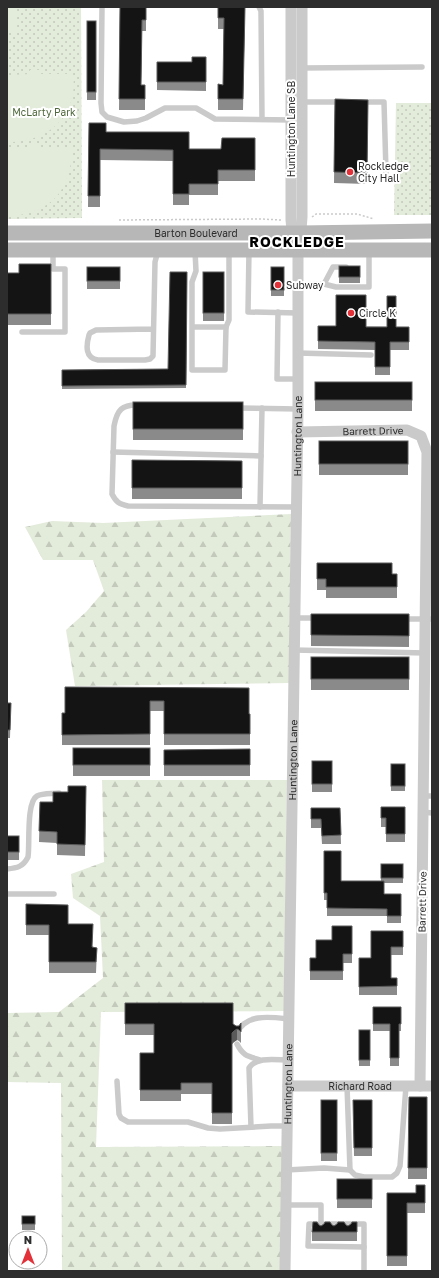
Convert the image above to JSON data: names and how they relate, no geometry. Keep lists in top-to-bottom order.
{
  "streets": {
    "main road": ["Barton Boulevard"],
    "street": [
      "Huntington Lane SB",
      "Barrett Drive",
      "Huntington Lane",
      "Richard Road"
    ]
  },
  "crossings": [
    ["Huntington Lane SB", "Huntington Lane"],
    ["Barton Boulevard", "Huntington Lane"],
    ["Barrett Drive", "Huntington Lane"],
    ["Barrett Drive", "Richard Road"],
    ["Huntington Lane", "Richard Road"]
  ],
  "districts": ["ROCKLEDGE"],
  "parks": ["McLarty Park"],
  "places": ["Rockledge City Hall", "Subway", "Circle K"],
  "north": "top"
}
